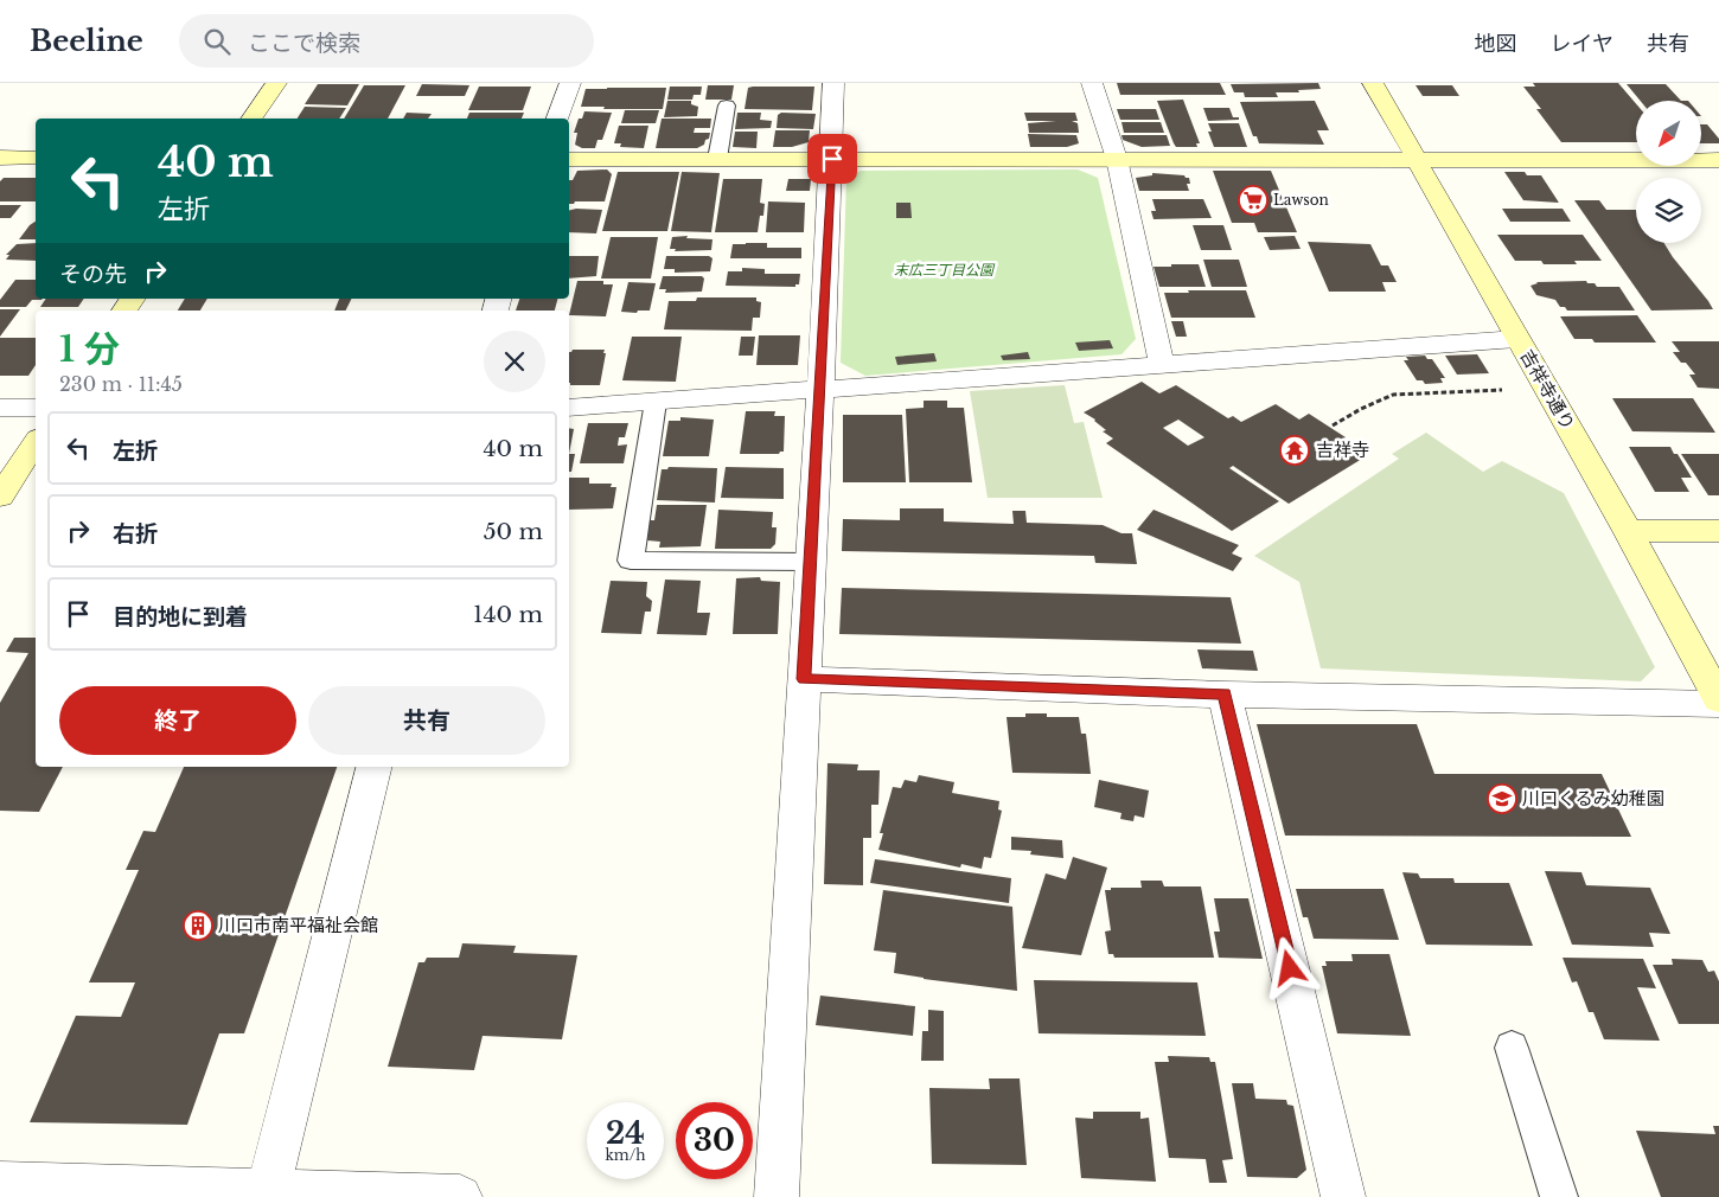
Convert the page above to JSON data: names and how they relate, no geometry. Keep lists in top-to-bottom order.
{
  "streets": {
    "street": ["吉祥寺通り"]
  },
  "parks": ["末広三丁目公園"],
  "places": {
    "supermarket": ["Lawson"],
    "temple": ["吉祥寺"],
    "school or university": ["川口くるみ幼稚園"],
    "building": ["川口市南平福祉会館"]
  },
  "north": "bottom left",
  "page": {
    "header": "Beeline",
    "search": "ここで検索",
    "nav": ["地図", "レイヤ", "共有"],
    "turn": ["40 m", "左折"],
    "then": "その先",
    "heading": ["1 分", "230 m · 11:45"],
    "list": [
      {
        "name": "左折",
        "value": "40 m"
      },
      {
        "name": "右折",
        "value": "50 m"
      },
      {
        "name": "目的地に到着",
        "value": "140 m"
      }
    ],
    "buttons": ["終了", "共有"],
    "speed": "24 km/h",
    "limit": "30"
  }
}
